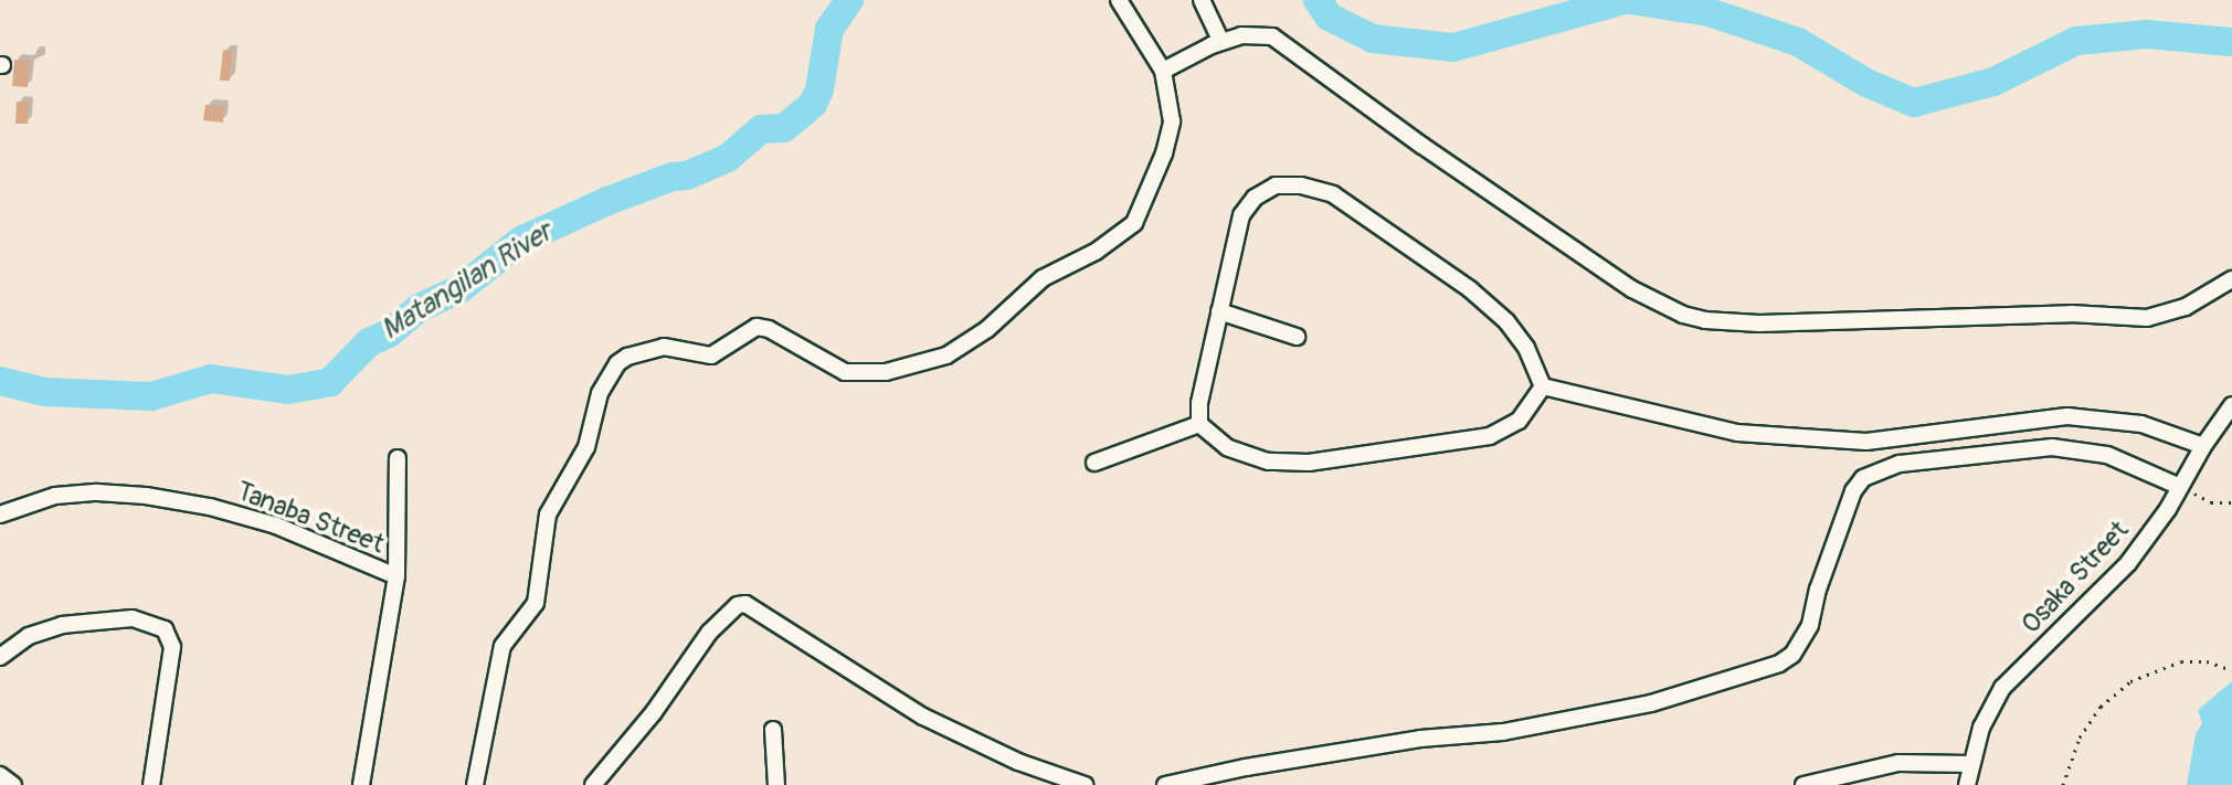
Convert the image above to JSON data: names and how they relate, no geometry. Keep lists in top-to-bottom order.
{
  "streets": {
    "street": ["Tanaba Street", "Osaka Street"]
  },
  "water": ["Matangilan River"]
}
